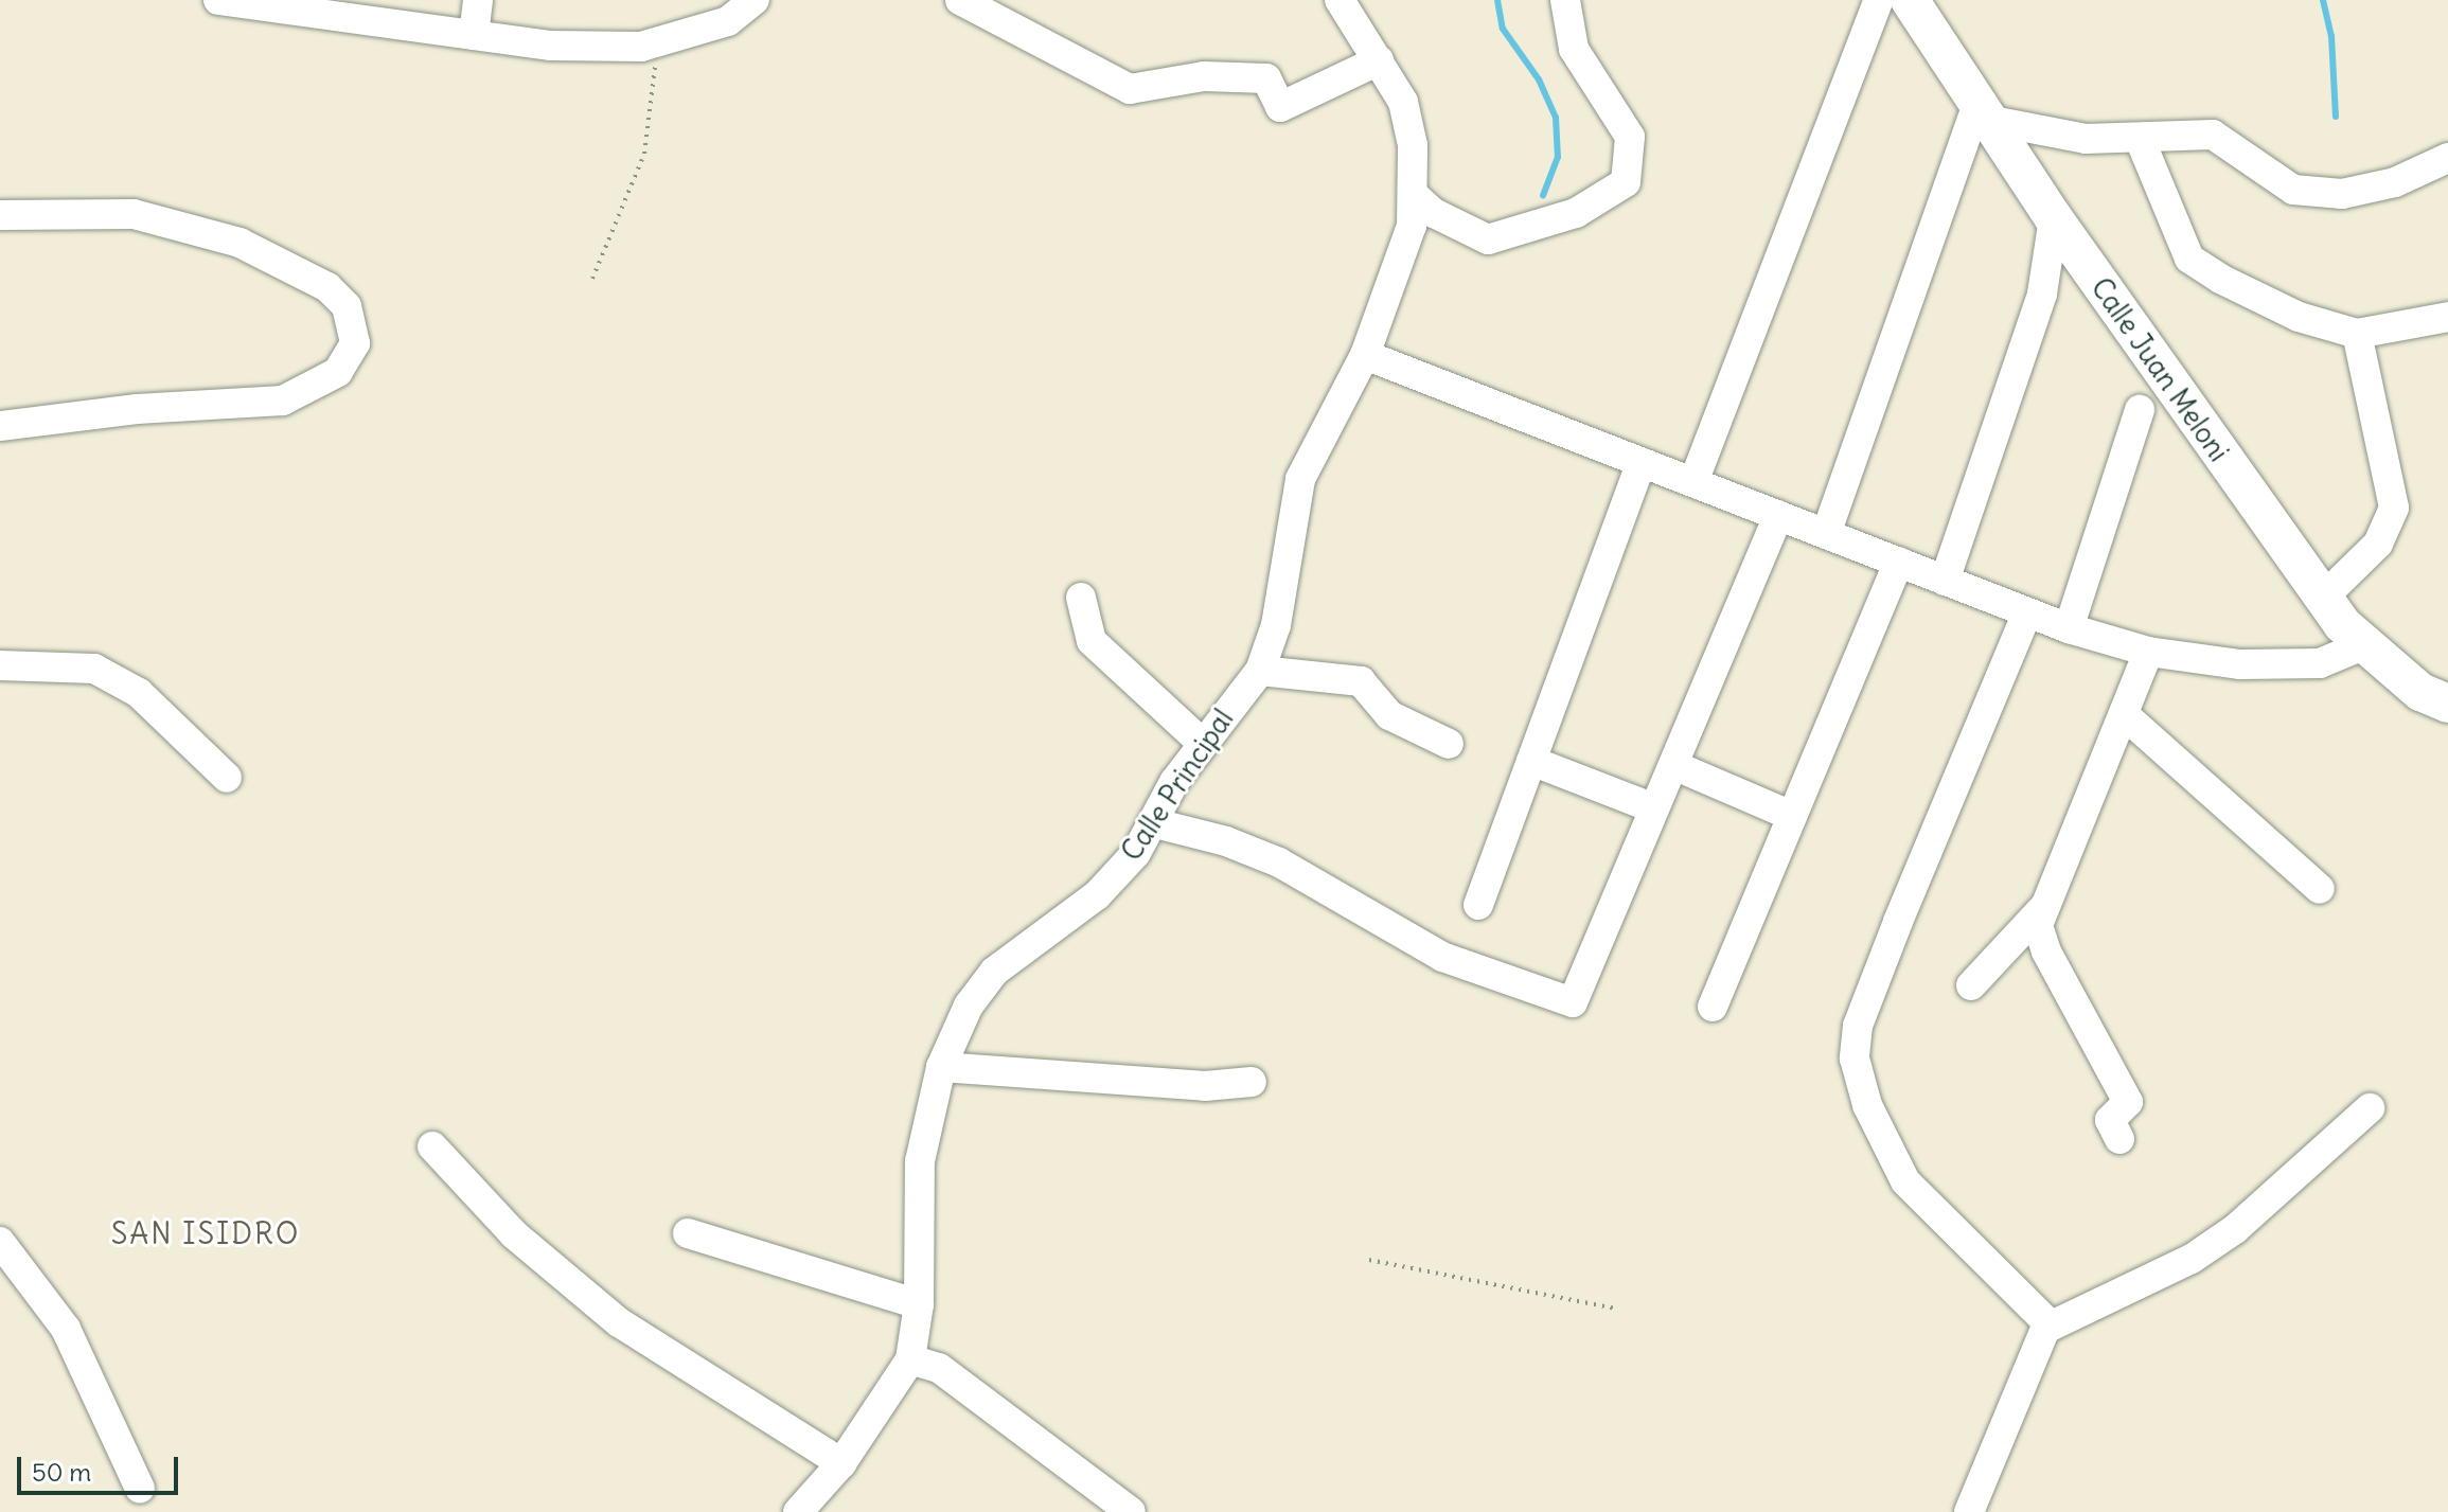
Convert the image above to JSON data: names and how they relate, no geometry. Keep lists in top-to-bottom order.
{
  "streets": {
    "main road": ["Calle Juan Meloni"],
    "street": ["Calle Principal"]
  },
  "districts": ["SAN ISIDRO"],
  "scale_bar": "50 m"
}
